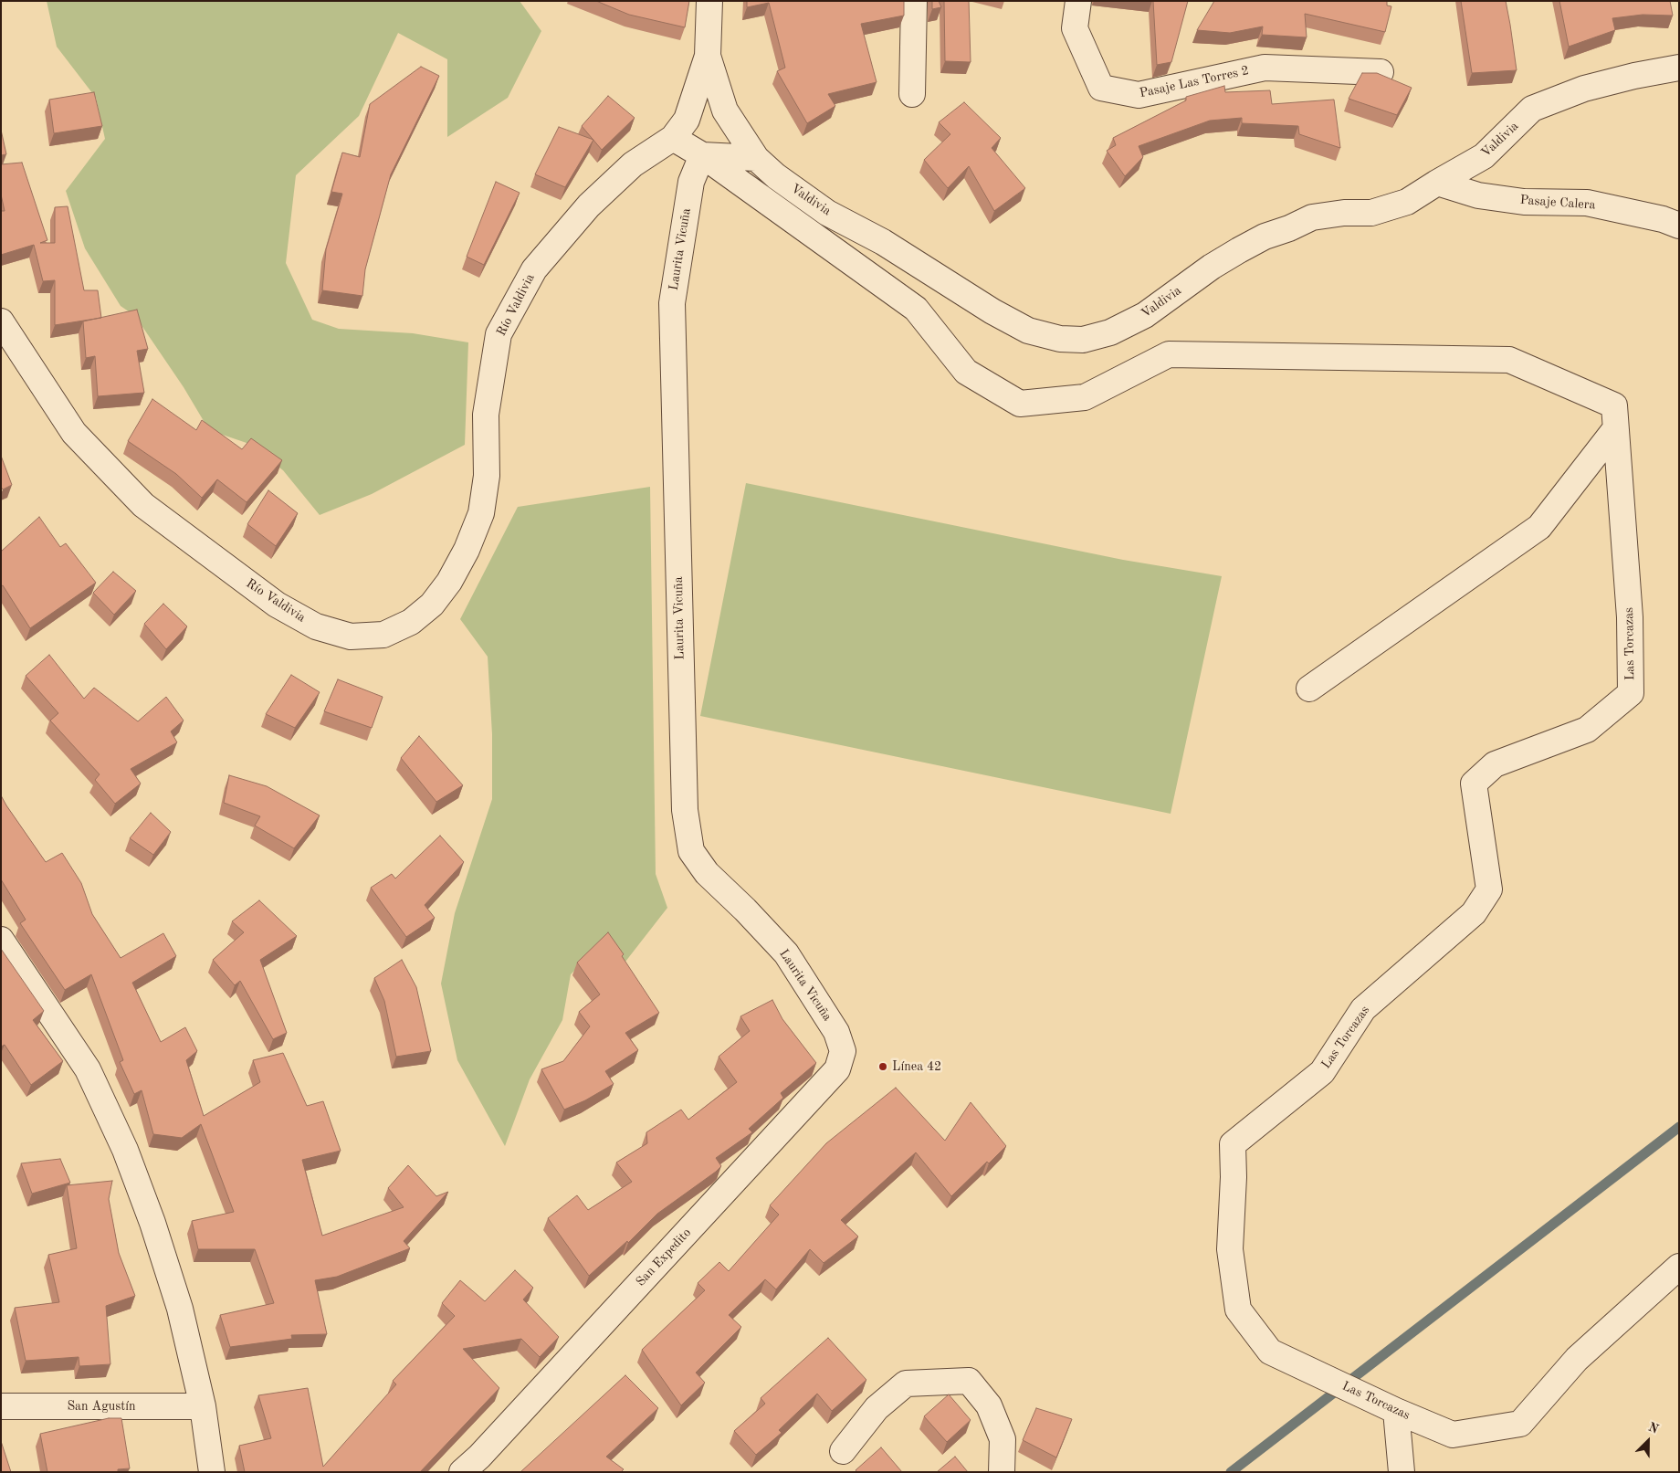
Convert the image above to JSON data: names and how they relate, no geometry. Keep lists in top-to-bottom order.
{
  "streets": {
    "street": [
      "Pasaje Las Torres 2",
      "Valdivia",
      "Pasaje Calera",
      "Laurita Vicuña",
      "Río Valdivia",
      "Las Torcazas",
      "San Expedito",
      "San Agustín"
    ]
  },
  "crossings": [
    ["Valdivia", "Pasaje Calera"],
    ["Valdivia", "Río Valdivia"],
    ["Laurita Vicuña", "San Expedito"]
  ],
  "places": ["Línea 42"],
  "north": "top right"
}
